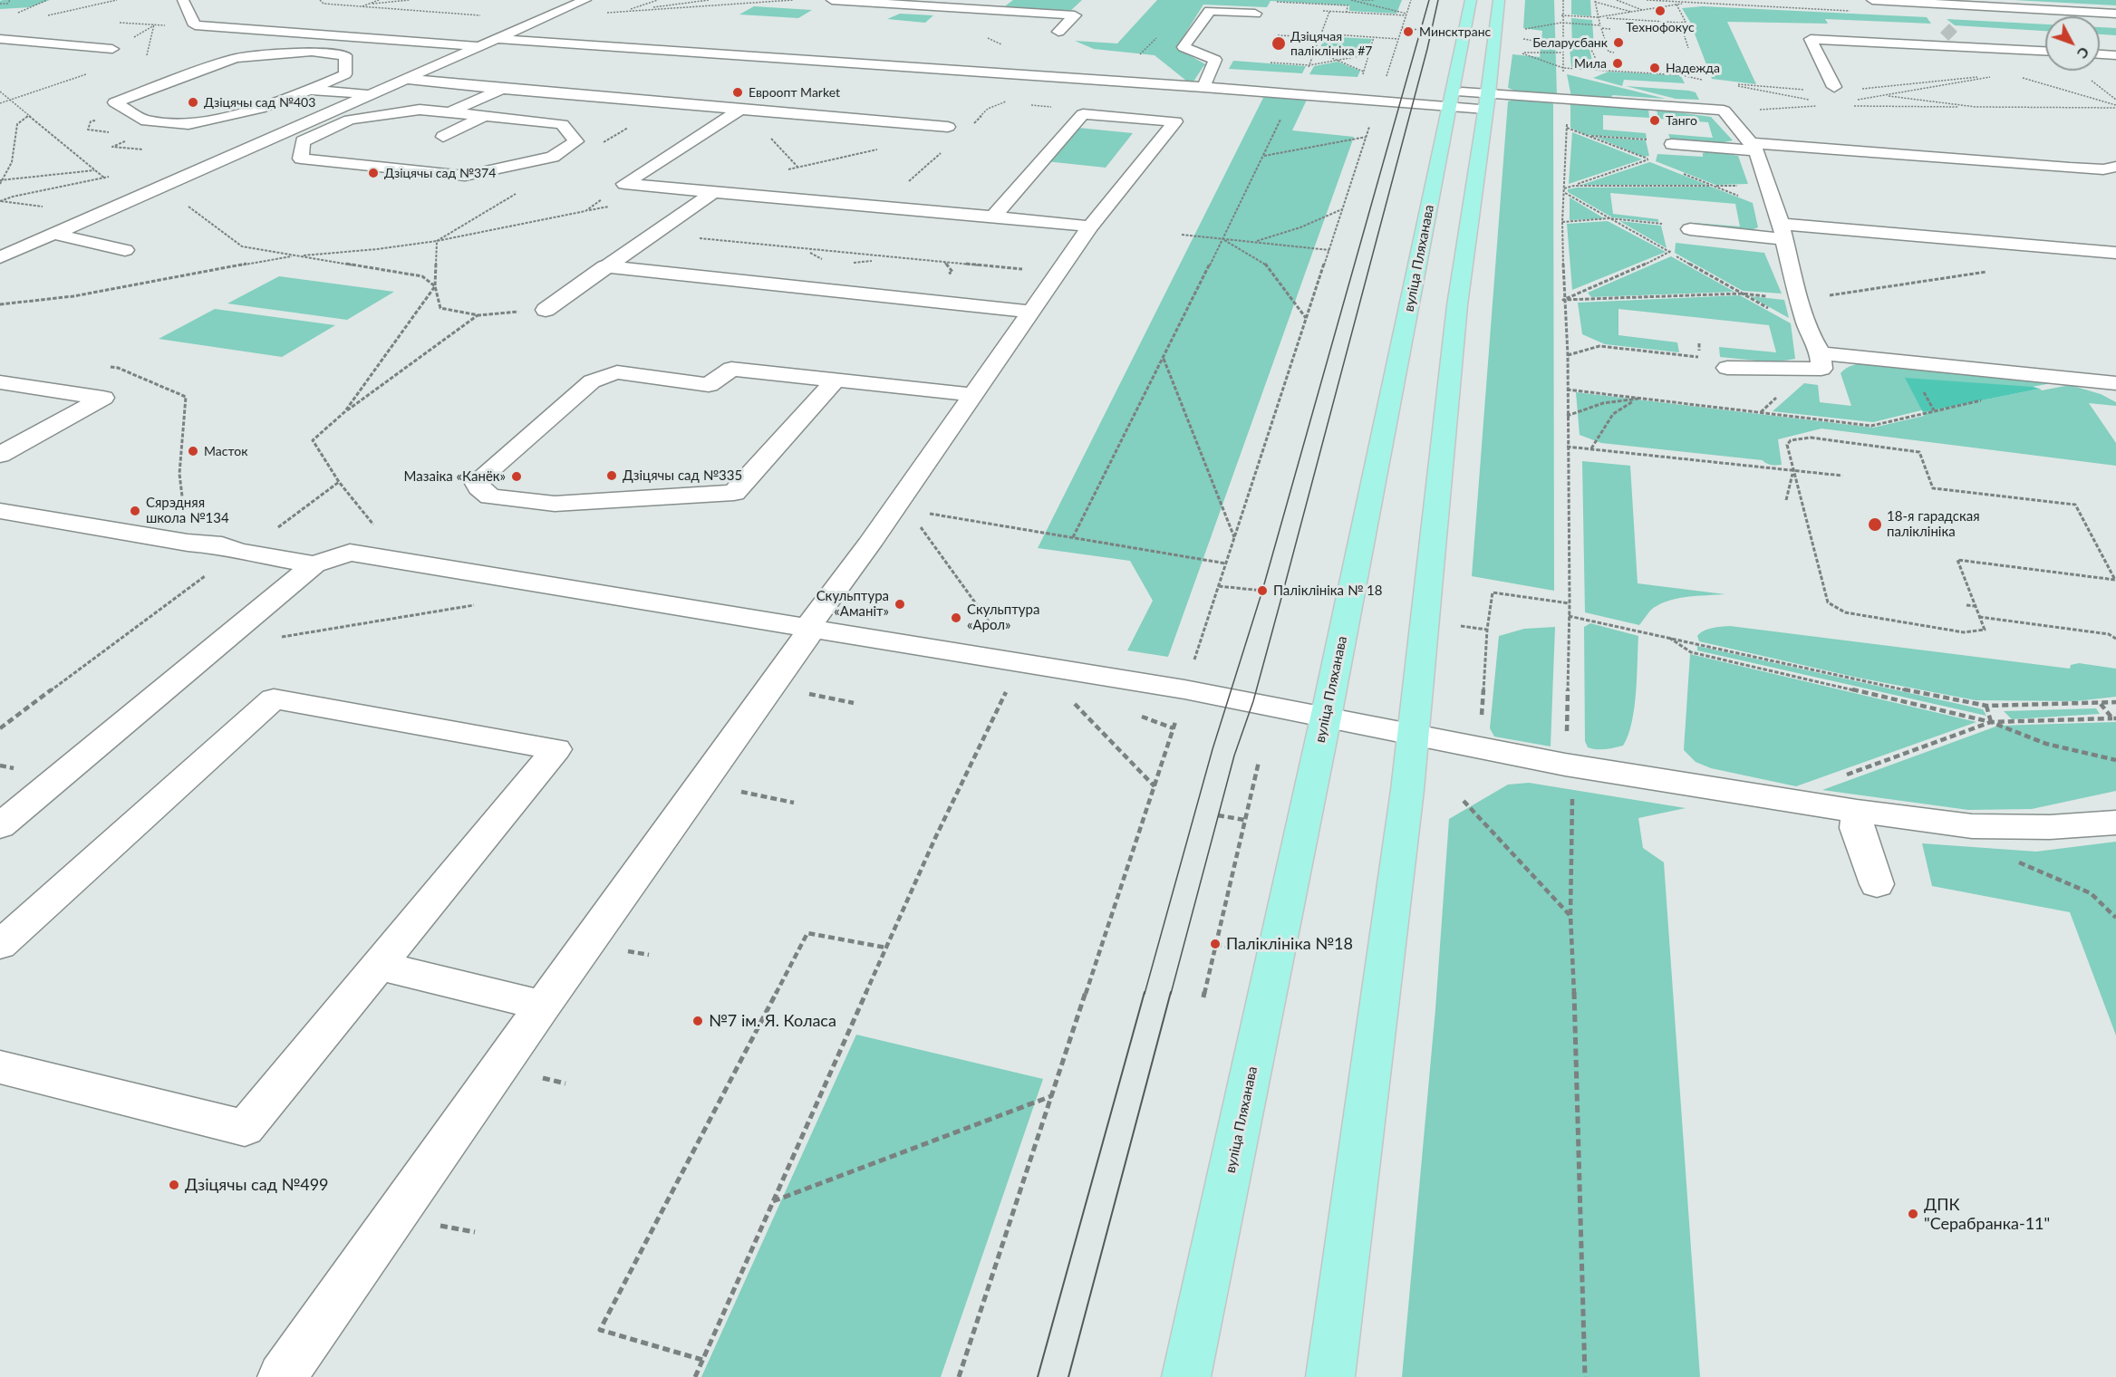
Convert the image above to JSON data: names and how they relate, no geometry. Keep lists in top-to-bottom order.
{
  "streets": {
    "main road": ["вуліца Пляханава"]
  },
  "places": [
    "Технофокус",
    "Минсктранс",
    "Беларусбанк",
    "Дзіцячая паліклініка #7",
    "Мила",
    "Надежда",
    "Евроопт Market",
    "Дзіцячы сад №403",
    "Танго",
    "Дзіцячы сад №374",
    "Масток",
    "Дзіцячы сад №335",
    "Мазаіка «Канёк»",
    "Сярэдняя школа №134",
    "18-я гарадская паліклініка",
    "Паліклініка № 18",
    "Скульптура «Аманіт»",
    "Скульптура «Арол»",
    "Паліклініка №18",
    "№7 ім. Я. Коласа",
    "Дзіцячы сад №499",
    "ДПК \"Серабранка-11\""
  ],
  "north": "bottom right"
}
